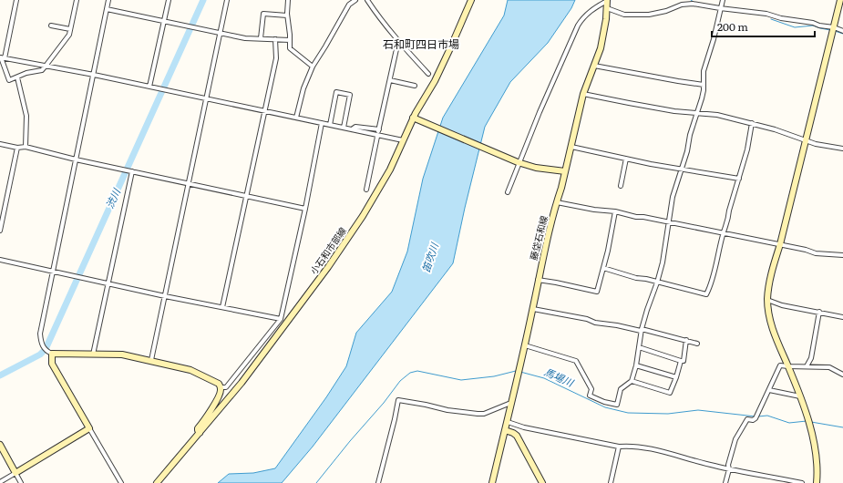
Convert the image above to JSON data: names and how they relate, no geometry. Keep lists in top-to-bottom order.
{
  "streets": {
    "street": ["藤垈石和線", "小石和市部線"]
  },
  "districts": ["石和町四日市場"],
  "water": ["渋川", "笛吹川", "馬場川"],
  "scale_bar": "200 m"
}
